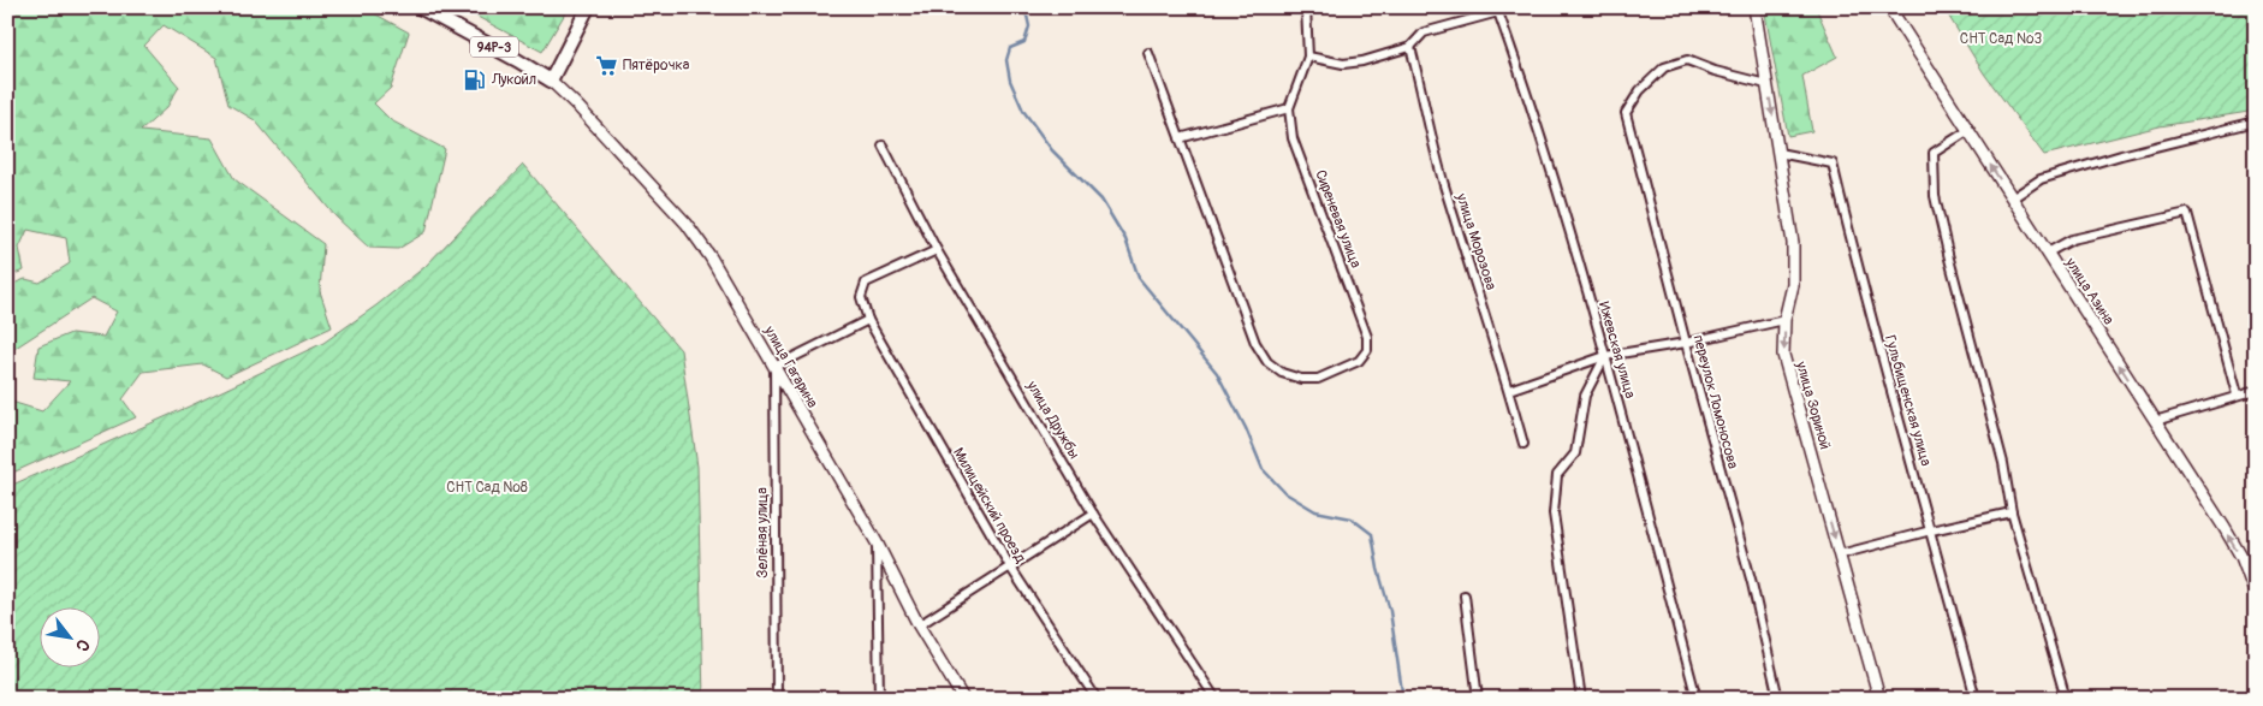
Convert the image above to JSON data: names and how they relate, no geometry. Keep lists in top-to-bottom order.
{
  "streets": {
    "main road": [
      "94Р-3",
      "улица Азина",
      "улица Гагарина",
      "улица Зориной"
    ],
    "street": [
      "Сиреневая улица",
      "улица Морозова",
      "Ижевская улица",
      "Гульбищенская улица",
      "переулок Ломоносова",
      "улица Дружбы",
      "Милицейский проезд",
      "Зелёная улица"
    ]
  },
  "crossings": [
    ["94Р-3", "улица Гагарина"],
    ["улица Гагарина", "Зелёная улица"],
    ["Гульбищенская улица", "улица Зориной"],
    ["переулок Ломоносова", "улица Зориной"],
    ["улица Дружбы", "Милицейский проезд"]
  ],
  "one_way": ["улица Азина", "улица Зориной"],
  "parks": ["СНТ Сад №3", "СНТ Сад №8"],
  "places": {
    "supermarket": ["Пятёрочка"],
    "fuel station": ["Лукойл"]
  },
  "north": "bottom right"
}
